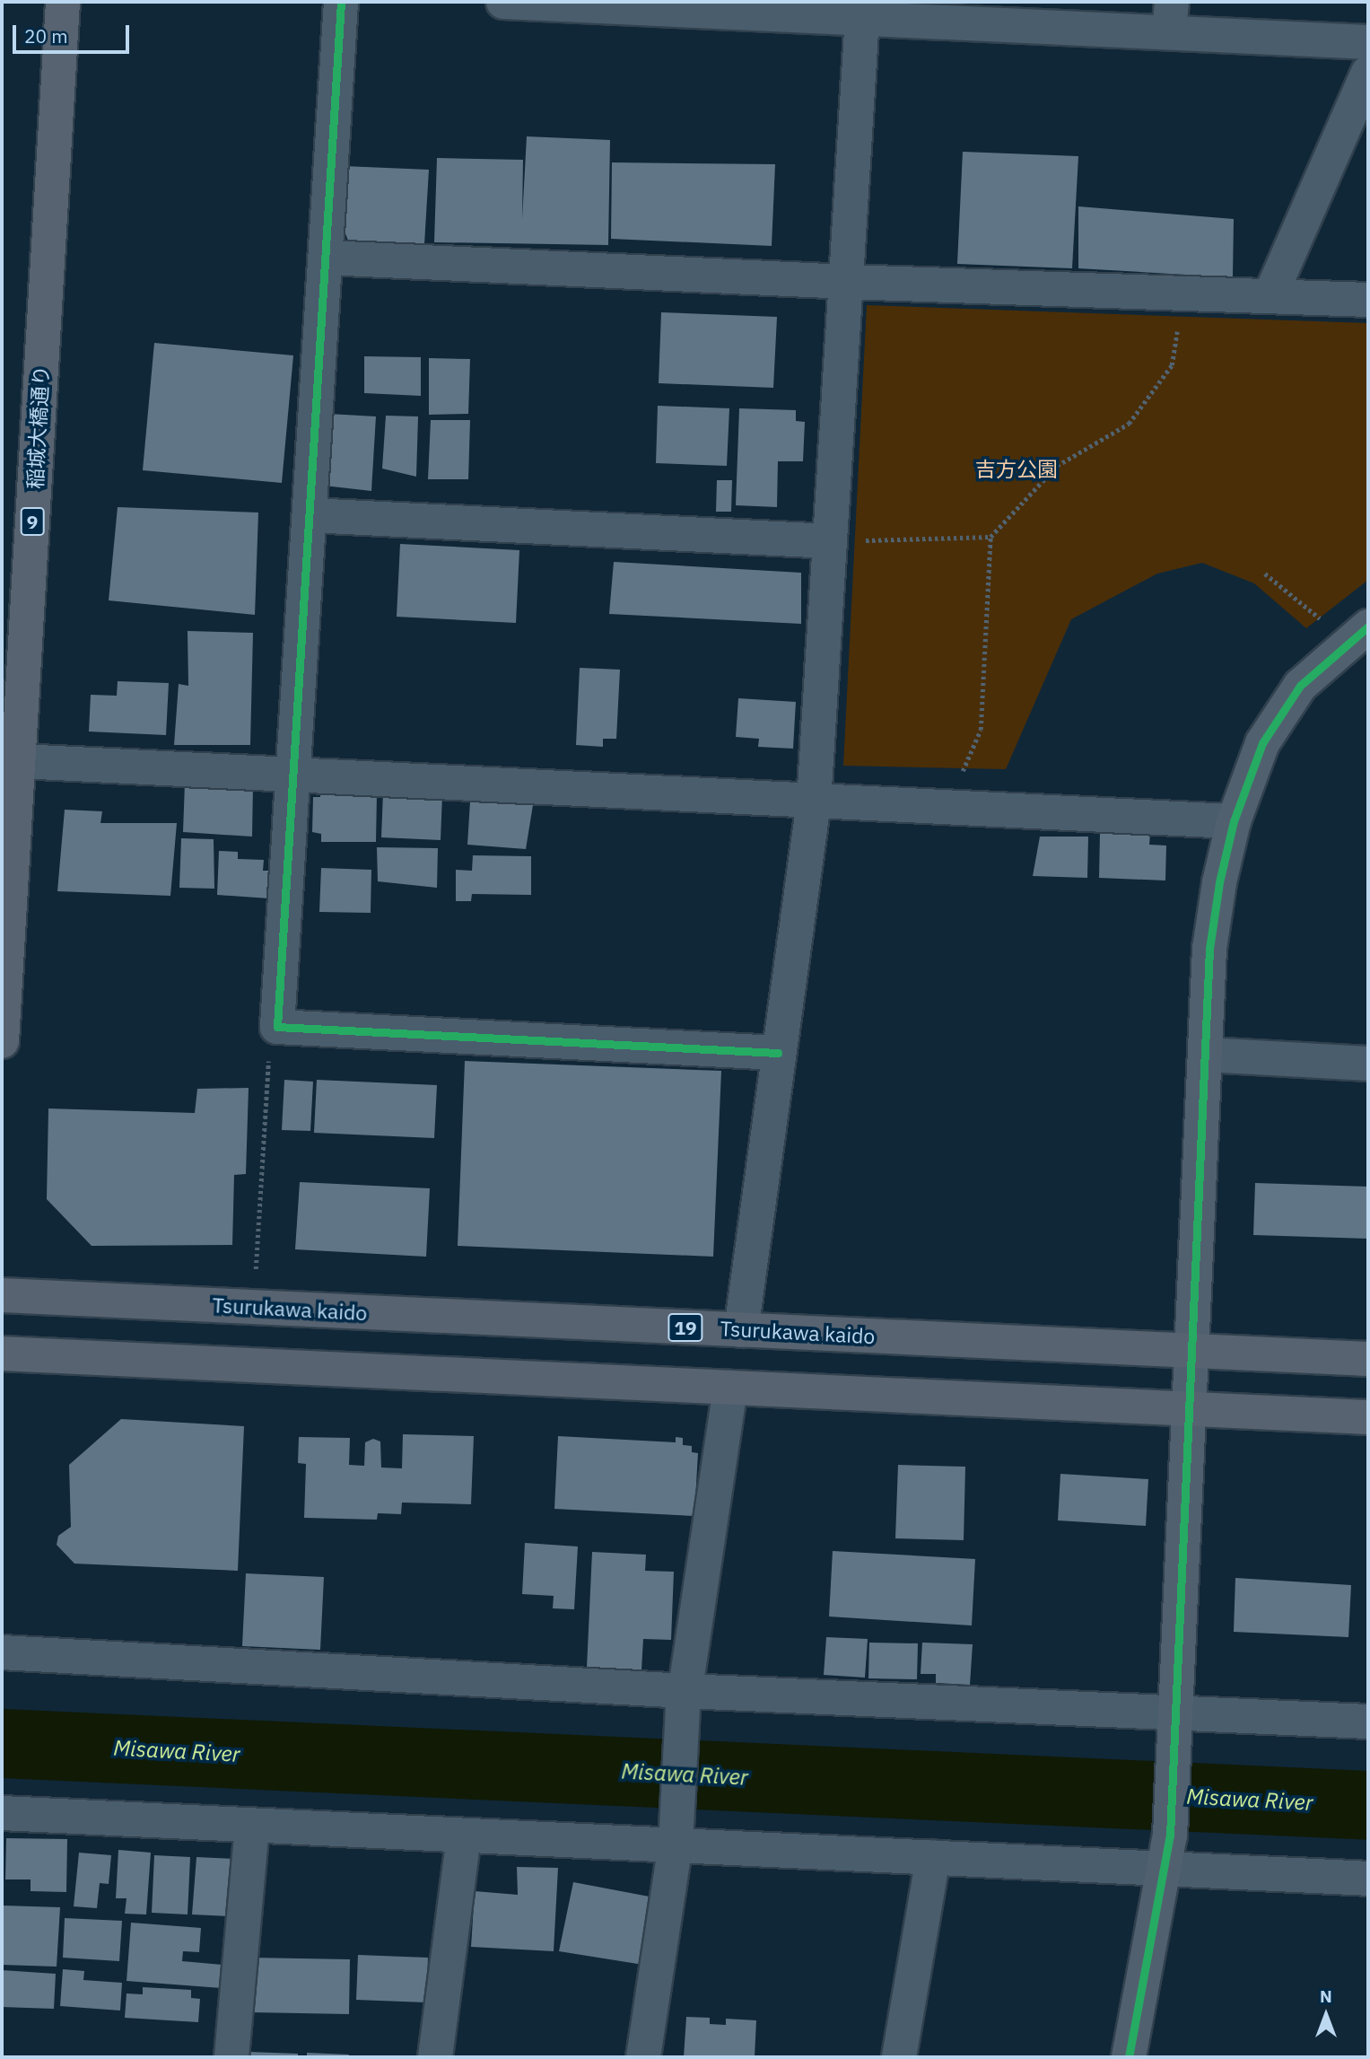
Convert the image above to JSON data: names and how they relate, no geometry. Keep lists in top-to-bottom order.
{
  "streets": {
    "main road": [
      "稲城大橋通り",
      "9",
      "Tsurukawa kaido",
      "19"
    ]
  },
  "water": ["Misawa River"],
  "parks": ["吉方公園"],
  "scale_bar": "20 m",
  "north": "top"
}
